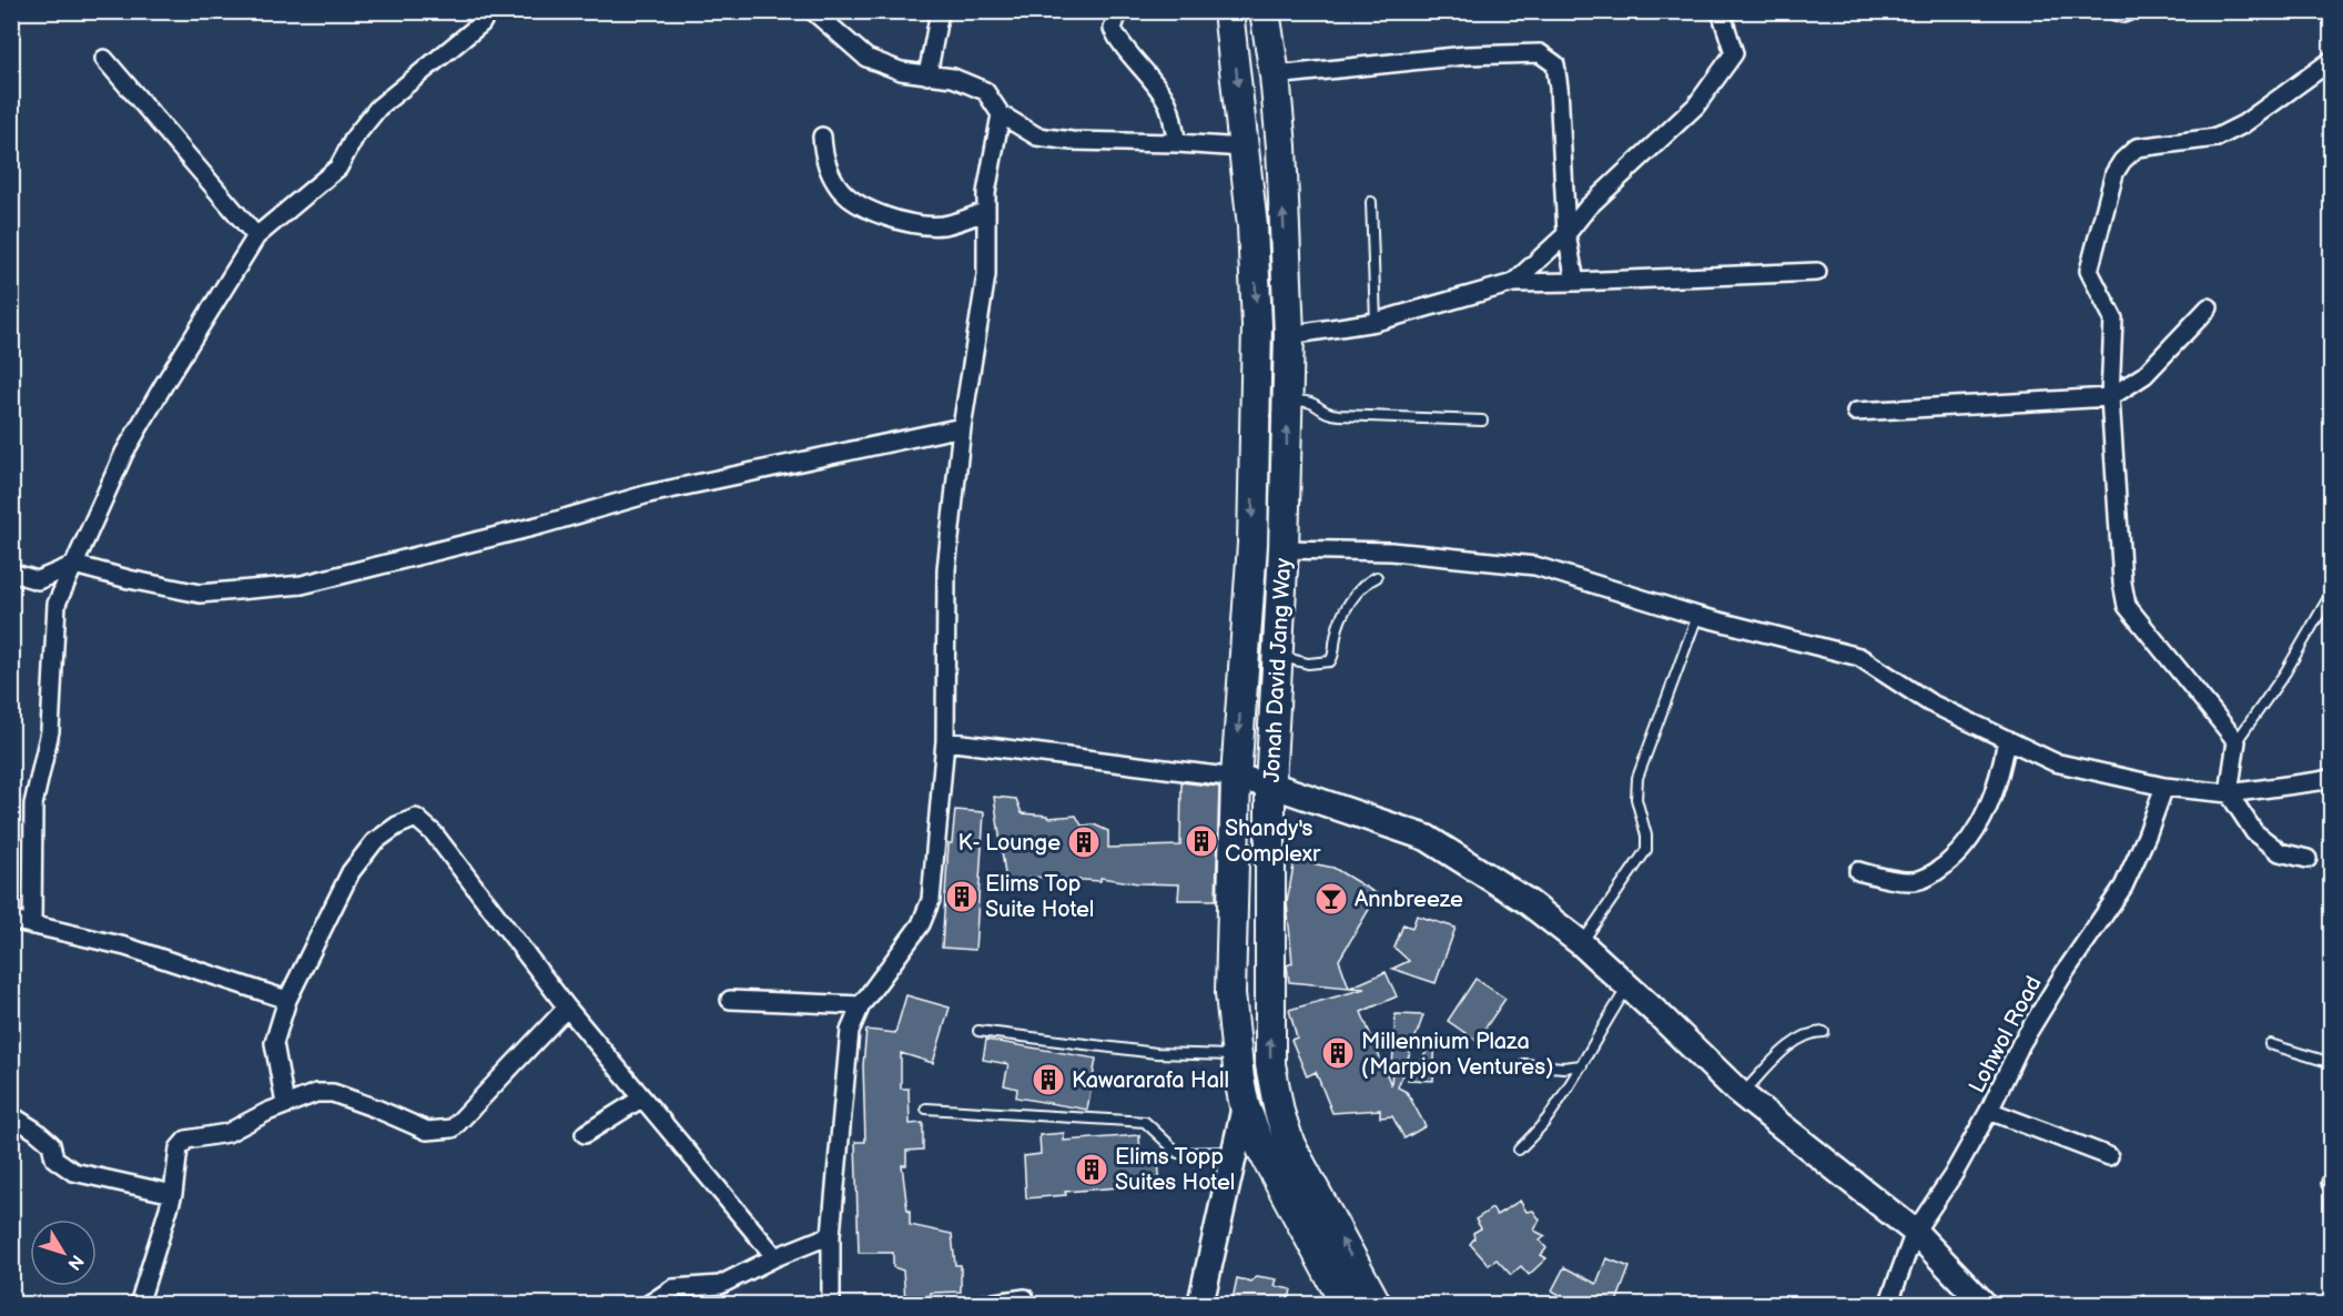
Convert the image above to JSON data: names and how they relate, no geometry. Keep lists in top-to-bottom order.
{
  "streets": {
    "main road": ["Jonah David Jang Way"],
    "street": ["Lohwol Road"]
  },
  "places": {
    "building": [
      "Shandy's Complexr",
      "K- Lounge",
      "Elims Top Suite Hotel",
      "Millennium Plaza (Marpjon Ventures)",
      "Kawararafa Hall",
      "Elims Topp Suites Hotel"
    ],
    "bar": ["Annbreeze"]
  },
  "north": "bottom right"
}
